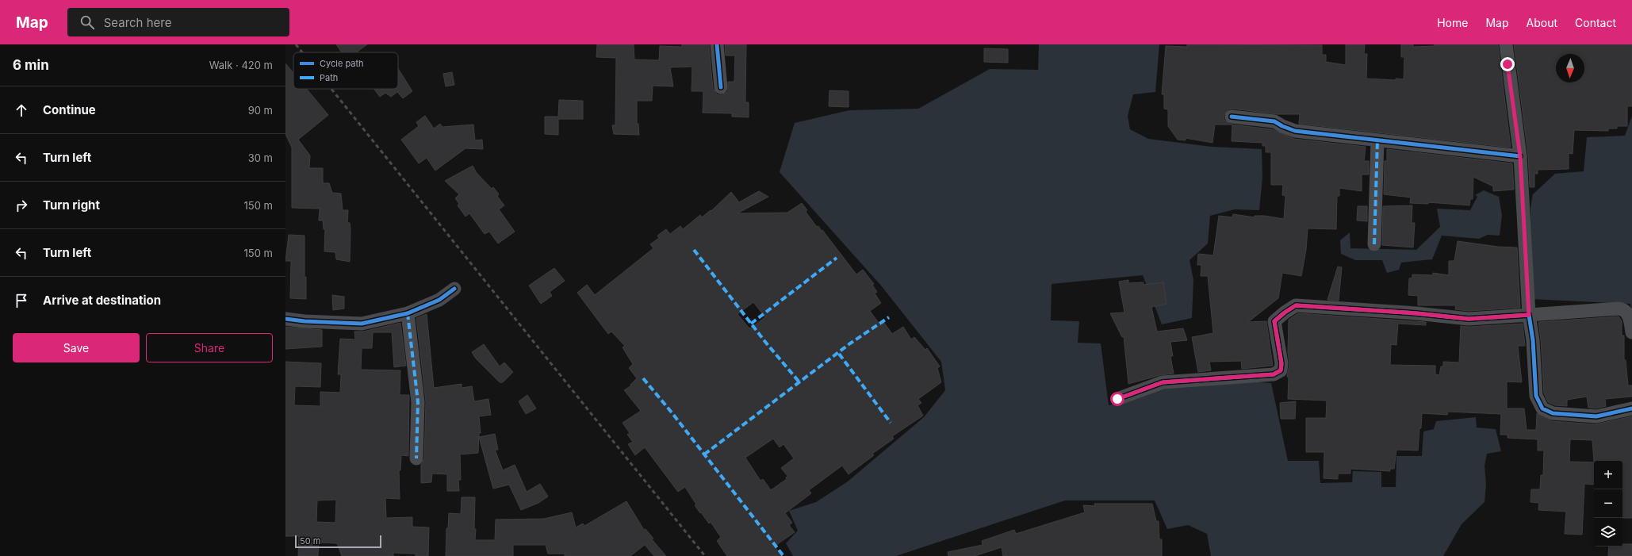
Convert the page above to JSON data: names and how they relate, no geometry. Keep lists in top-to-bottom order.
{
  "legend": ["Cycle path", "Path"],
  "scale_bar": "50 m",
  "north": "bottom",
  "page": {
    "header": "Map",
    "search": "Search here",
    "nav": [
      "Home",
      "Map",
      "About",
      "Contact"
    ],
    "heading": ["6 min", "Walk · 420 m"],
    "list": [
      ["Continue", "90 m"],
      ["Turn left", "30 m"],
      ["Turn right", "150 m"],
      ["Turn left", "150 m"],
      "Arrive at destination"
    ],
    "buttons": ["Save", "Share"],
    "map_buttons": ["+", "−"],
    "scale": "50 m"
  }
}
